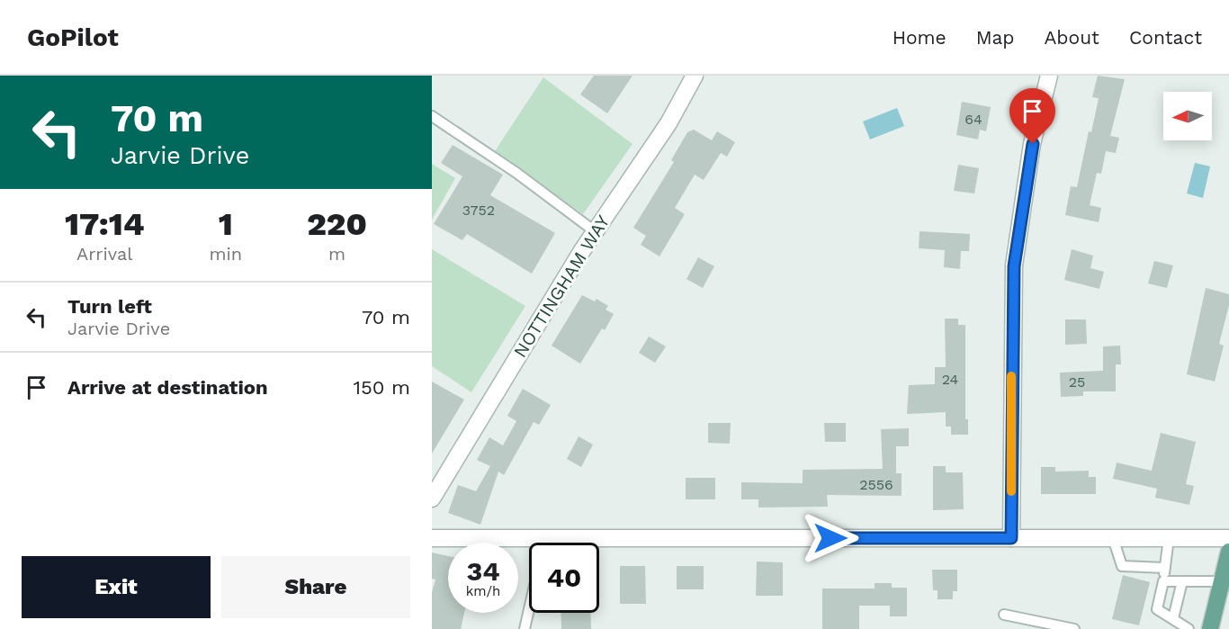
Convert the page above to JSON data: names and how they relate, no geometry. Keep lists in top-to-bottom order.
{
  "streets": {
    "street": ["NOTTINGHAM WAY"]
  },
  "house_numbers": [
    "64",
    "3752",
    "24",
    "25",
    "2556"
  ],
  "north": "left",
  "page": {
    "header": "GoPilot",
    "nav": [
      "Home",
      "Map",
      "About",
      "Contact"
    ],
    "turn": ["70 m", "Jarvie Drive"],
    "eta": [
      "17:14",
      "Arrival",
      "1",
      "min",
      "220",
      "m"
    ],
    "list": [
      {
        "name": "Turn left",
        "note": "Jarvie Drive",
        "value": "70 m"
      },
      {
        "name": "Arrive at destination",
        "value": "150 m"
      }
    ],
    "speed": "34 km/h",
    "limit": "40",
    "buttons": ["Exit", "Share"]
  }
}
